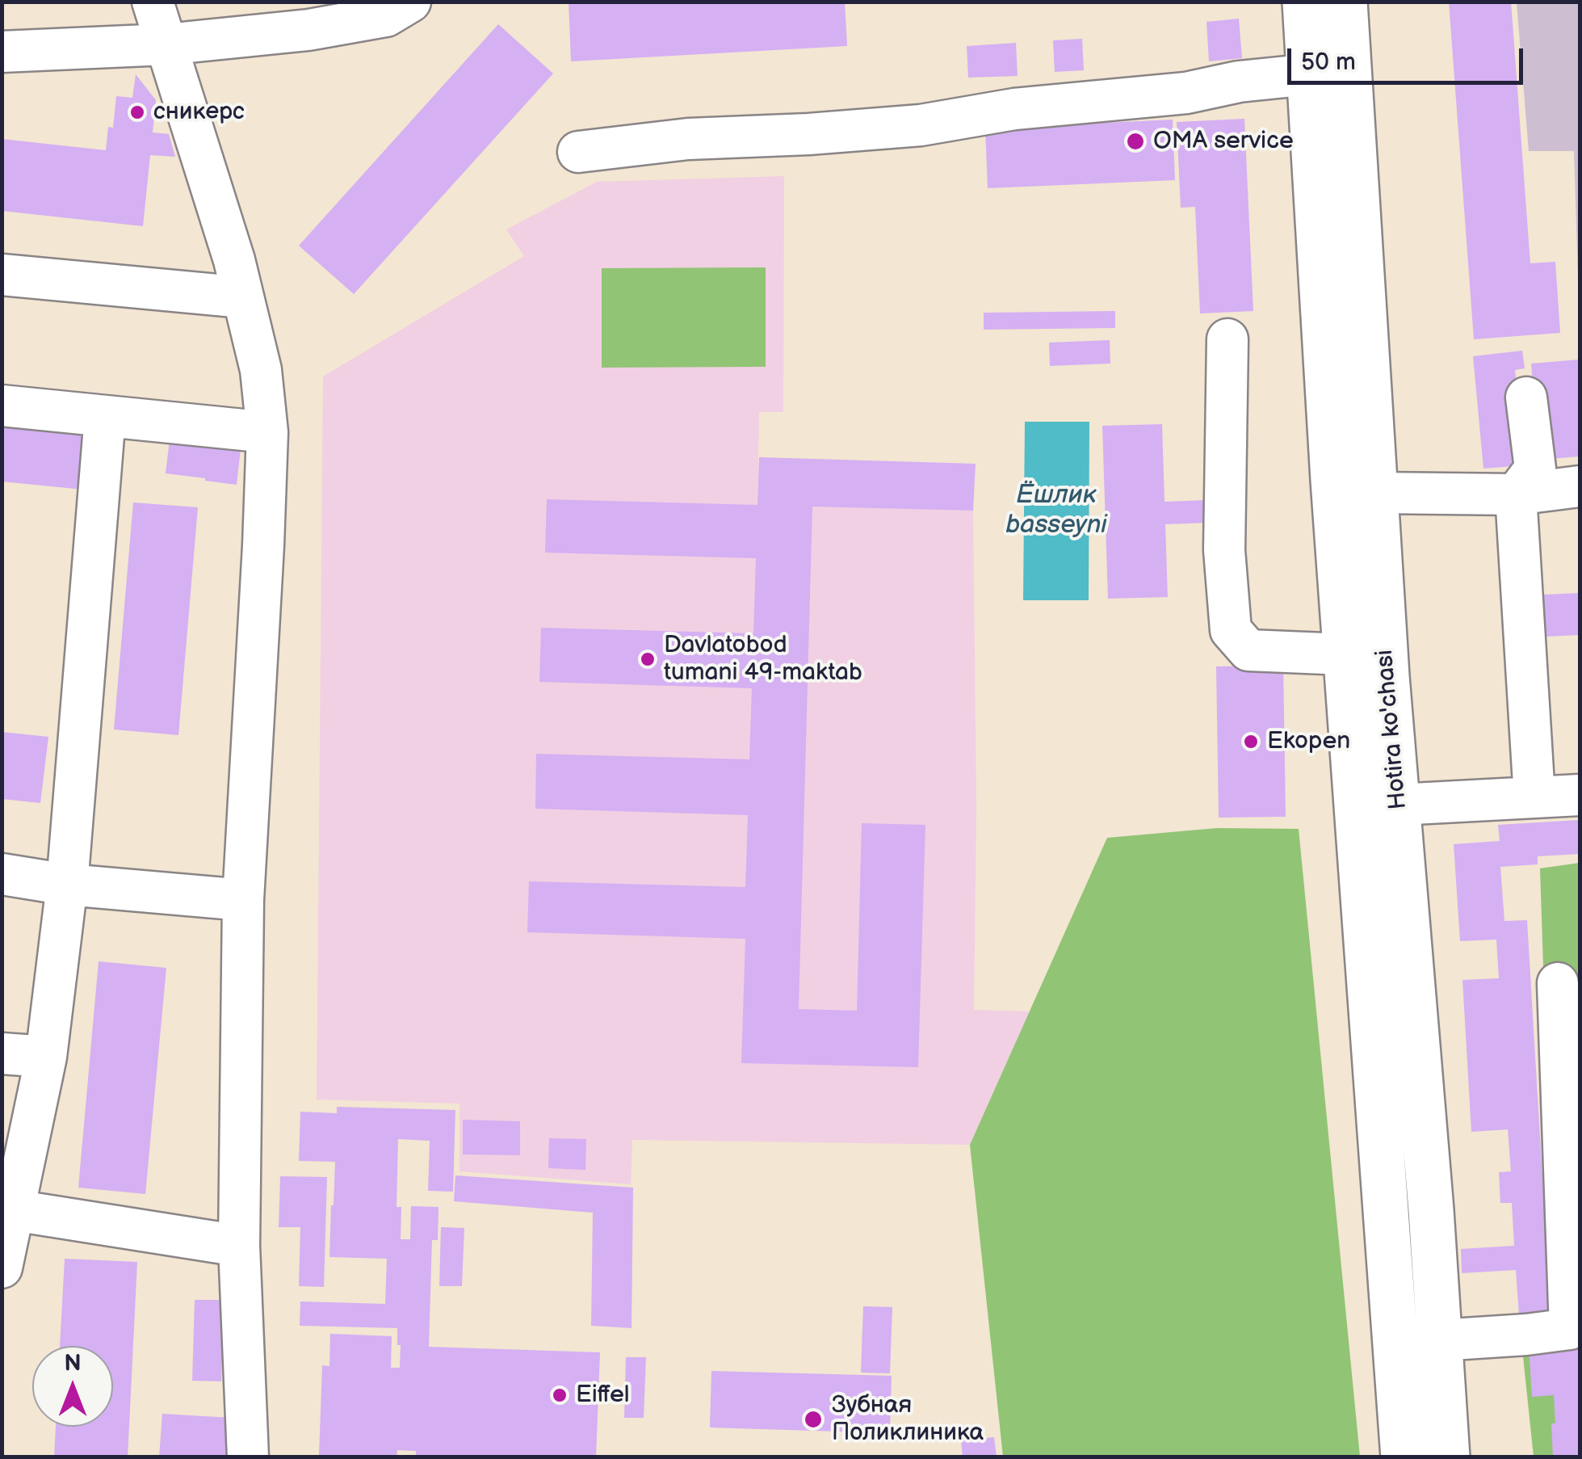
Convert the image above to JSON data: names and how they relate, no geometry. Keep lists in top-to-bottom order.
{
  "streets": {
    "main road": ["Hotira ko'chasi"]
  },
  "water": ["Ёшлик basseyni"],
  "places": [
    "сникерс",
    "OMA service",
    "Davlatobod tumani 49-maktab",
    "Ekopen",
    "Eiffel",
    "Зубная Поликлиника"
  ],
  "scale_bar": "50 m",
  "north": "top"
}
